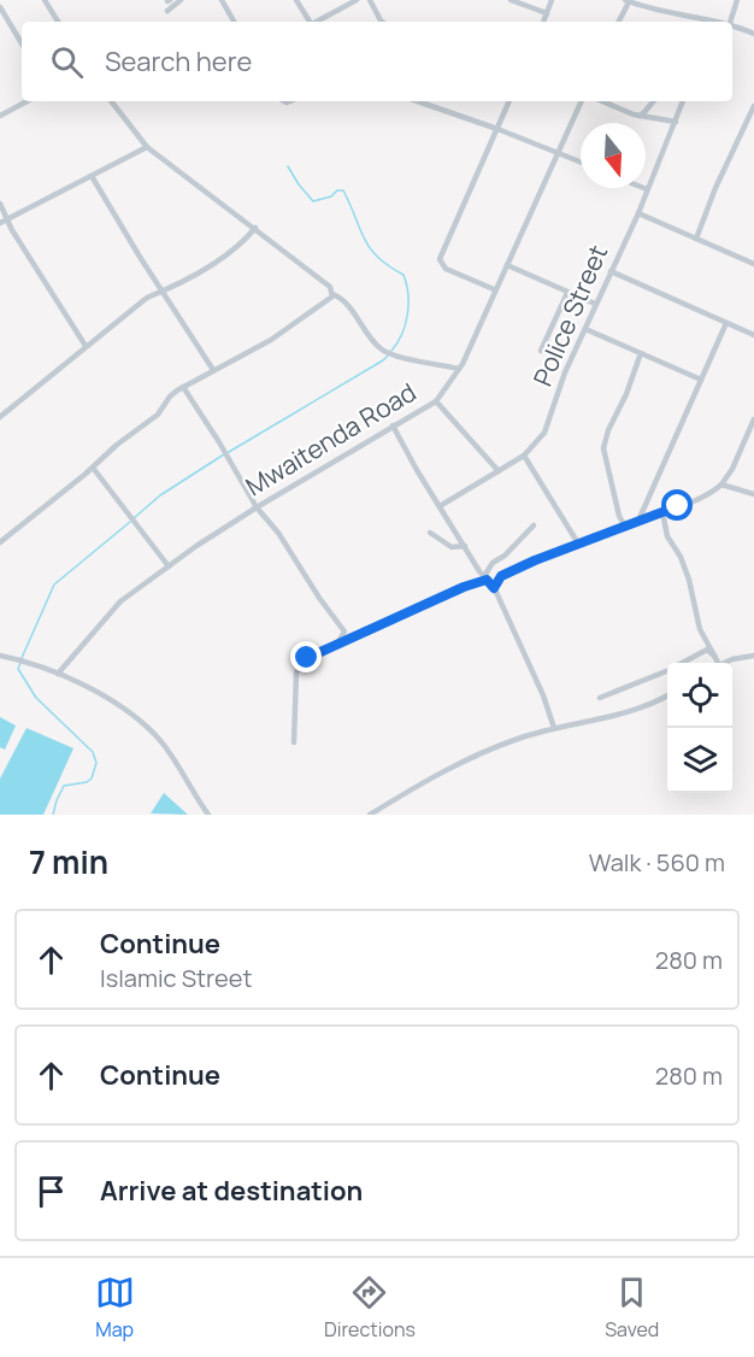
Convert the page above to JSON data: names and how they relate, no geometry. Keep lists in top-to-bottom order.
{
  "streets": {
    "street": ["Police Street", "Mwaitenda Road"]
  },
  "north": "bottom",
  "page": {
    "search": "Search here",
    "heading": ["7 min", "Walk · 560 m"],
    "list": [
      ["Continue", "Islamic Street", "280 m"],
      ["Continue", "280 m"],
      "Arrive at destination"
    ],
    "nav": ["Map", "Directions", "Saved"]
  }
}
